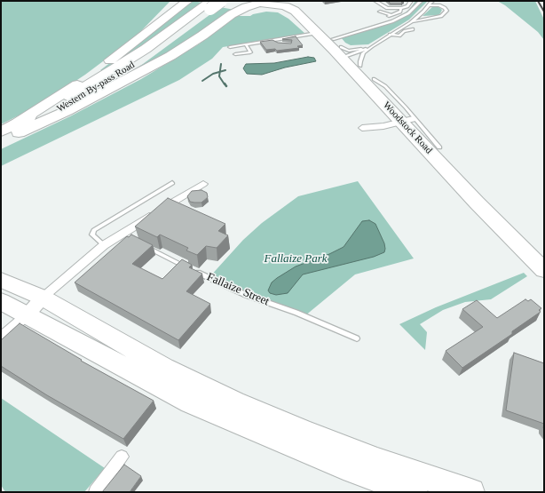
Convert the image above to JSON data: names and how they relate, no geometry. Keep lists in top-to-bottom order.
{
  "streets": {
    "highway": ["Western By-pass Road", "Woodstock Road"],
    "lane": ["Fallaize Street"]
  },
  "parks": ["Fallaize Park"]
}
